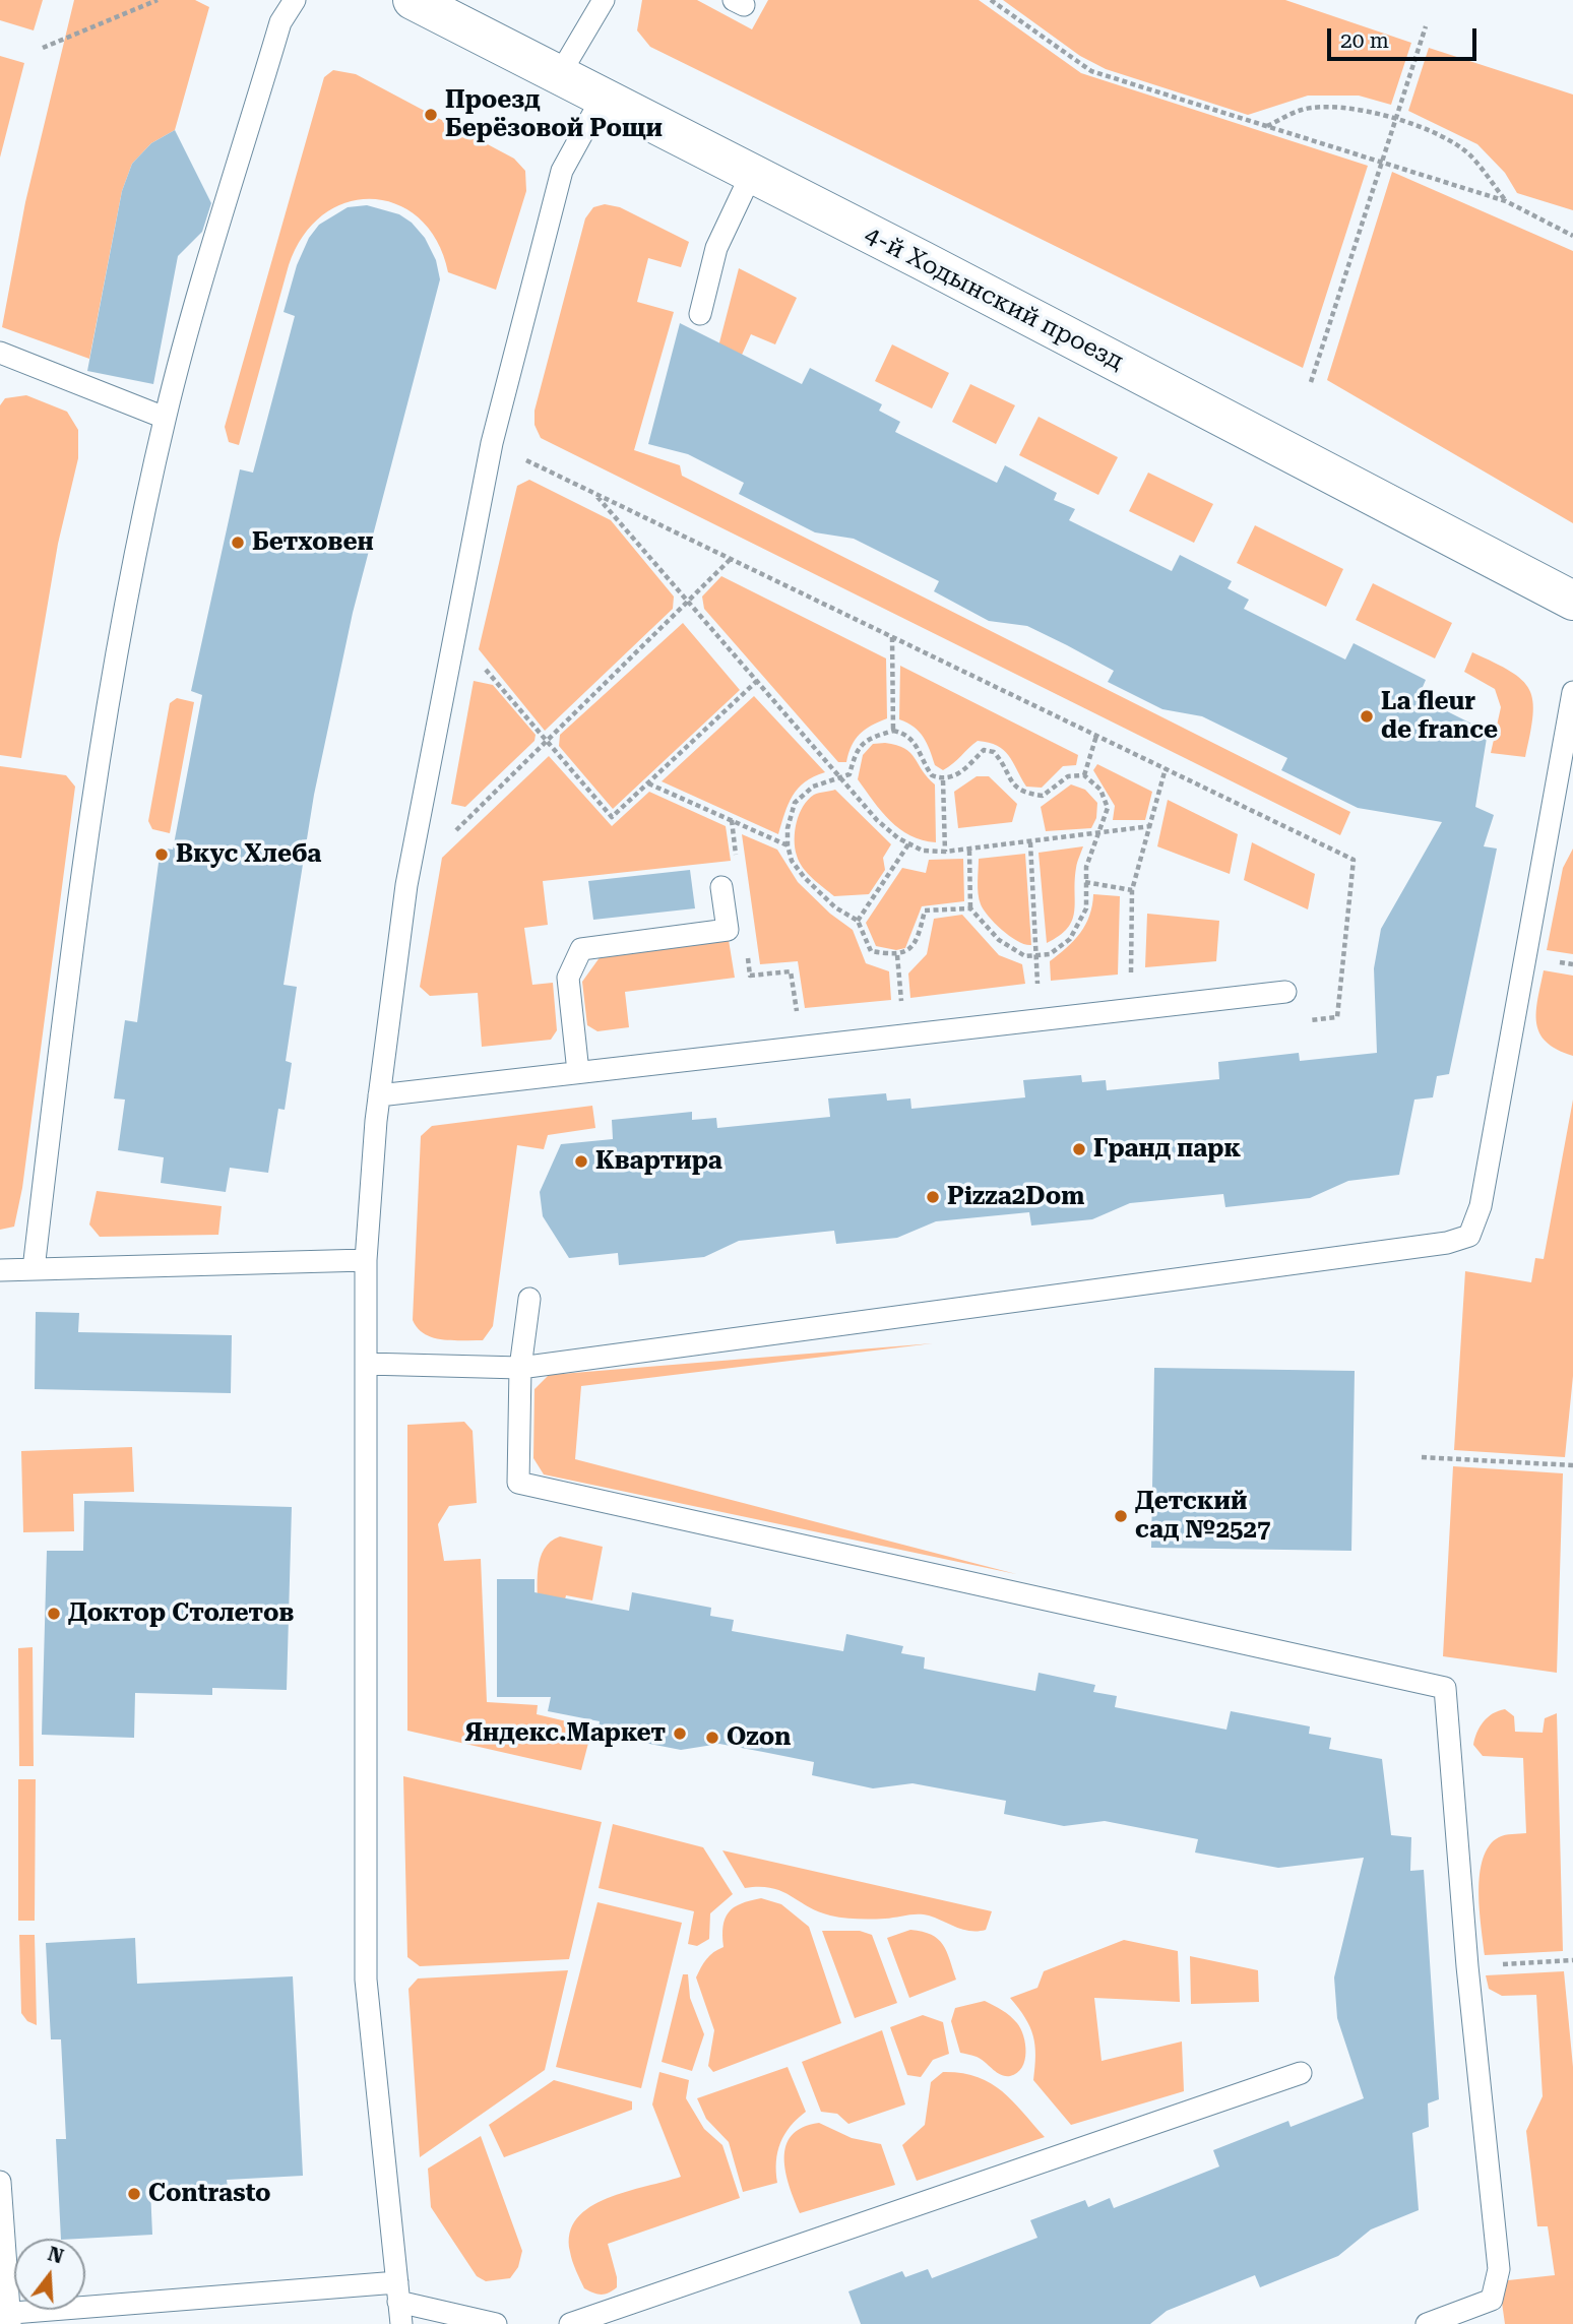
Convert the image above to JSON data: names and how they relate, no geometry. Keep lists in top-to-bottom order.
{
  "streets": {
    "street": ["4-й Ходынский проезд"]
  },
  "places": [
    "Проезд Берёзовой Рощи",
    "Бетховен",
    "La fleur de france",
    "Вкус Хлеба",
    "Гранд парк",
    "Квартира",
    "Pizza2Dom",
    "Детский сад №2527",
    "Доктор Столетов",
    "Яндекс.Маркет",
    "Ozon",
    "Contrasto"
  ],
  "scale_bar": "20 m",
  "north": "top"
}
